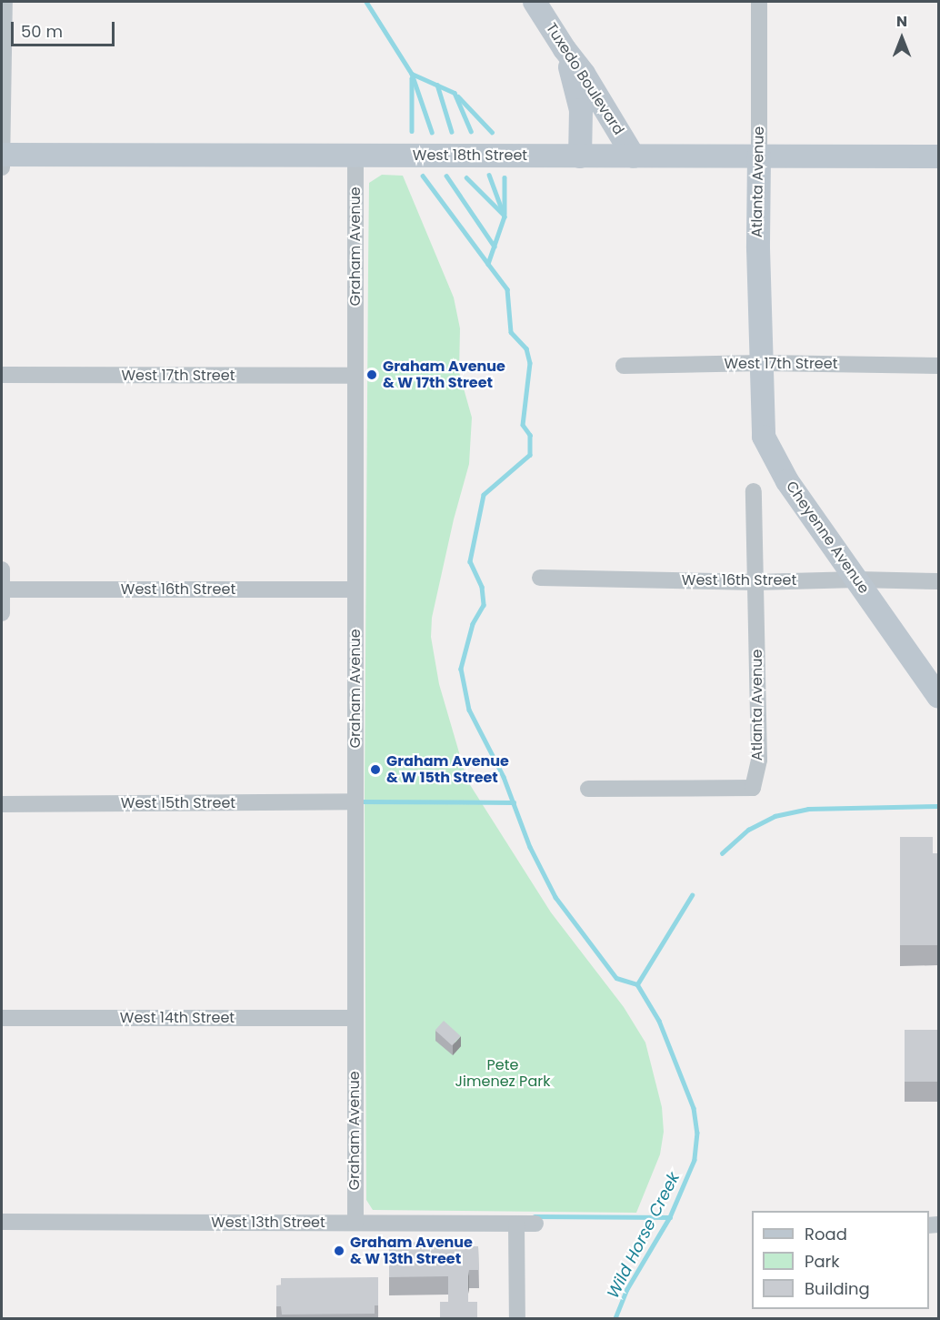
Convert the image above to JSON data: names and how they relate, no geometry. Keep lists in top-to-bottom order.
{
  "streets": {
    "street": [
      "Tuxedo Boulevard",
      "West 18th Street",
      "Atlanta Avenue",
      "Graham Avenue",
      "West 17th Street",
      "Cheyenne Avenue",
      "West 16th Street",
      "West 15th Street",
      "West 14th Street",
      "West 13th Street"
    ]
  },
  "crossings": [
    ["Tuxedo Boulevard", "West 18th Street"],
    ["West 18th Street", "Atlanta Avenue"],
    ["West 18th Street", "Graham Avenue"],
    ["Atlanta Avenue", "West 17th Street"],
    ["Atlanta Avenue", "Cheyenne Avenue"],
    ["Atlanta Avenue", "West 16th Street"],
    ["Graham Avenue", "West 17th Street"],
    ["Graham Avenue", "West 16th Street"],
    ["Graham Avenue", "West 15th Street"],
    ["Graham Avenue", "West 14th Street"],
    ["Graham Avenue", "West 13th Street"],
    ["West 17th Street", "Cheyenne Avenue"],
    ["Cheyenne Avenue", "West 16th Street"]
  ],
  "water": ["Wild Horse Creek"],
  "parks": ["Pete Jimenez Park"],
  "places": ["Graham Avenue & W 17th Street", "Graham Avenue & W 15th Street", "Graham Avenue & W 13th Street"],
  "legend": ["Road", "Park", "Building"],
  "scale_bar": "50 m",
  "north": "top"
}
